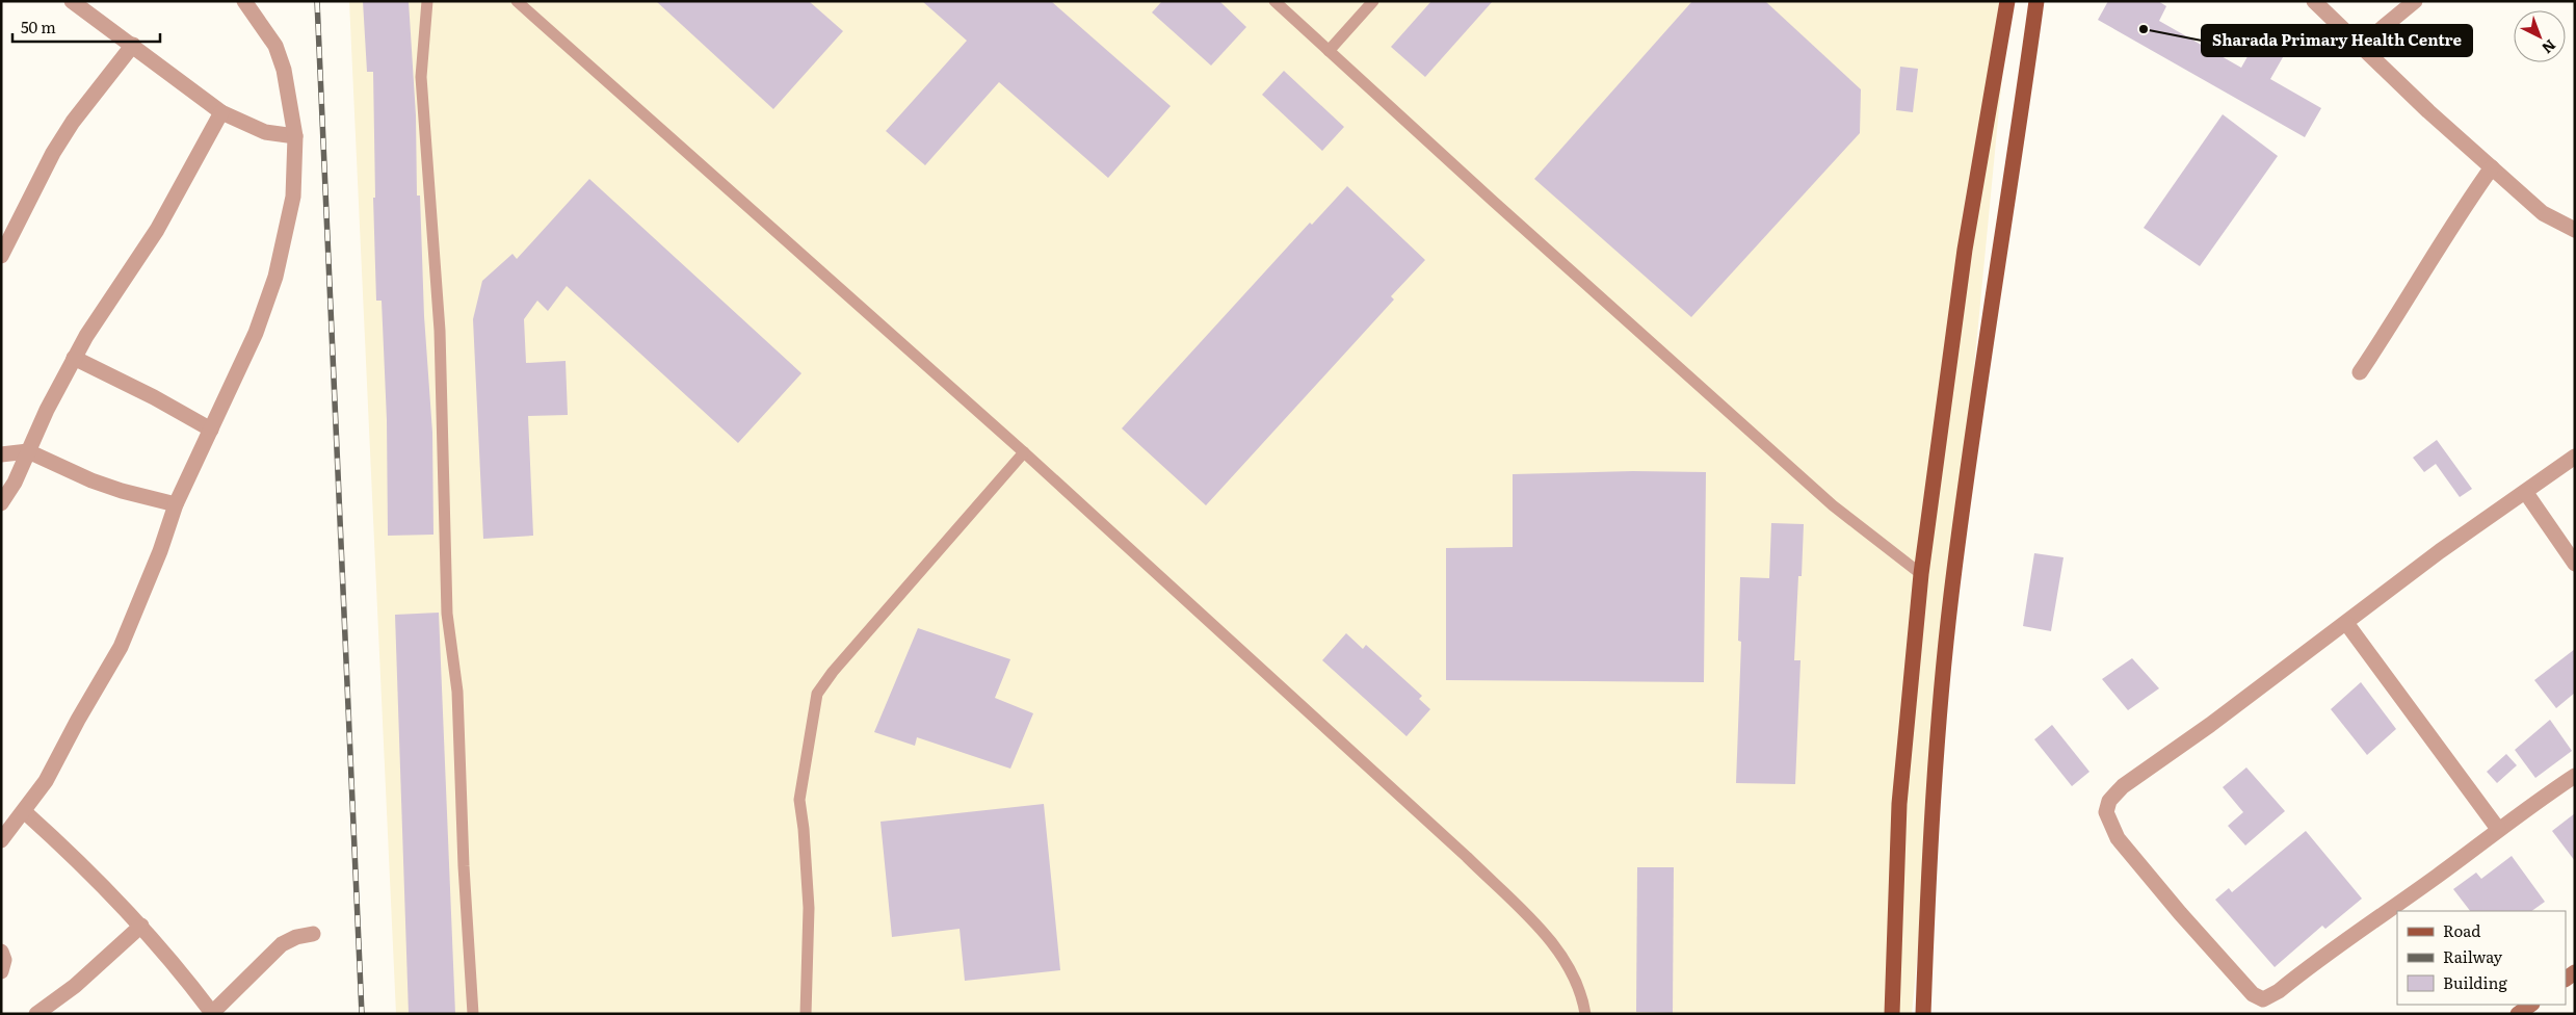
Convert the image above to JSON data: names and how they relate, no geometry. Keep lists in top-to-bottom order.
{
  "places": ["Sharada Primary Health Centre"],
  "legend": ["Road", "Railway", "Building"],
  "scale_bar": "50 m",
  "north": "bottom right"
}
